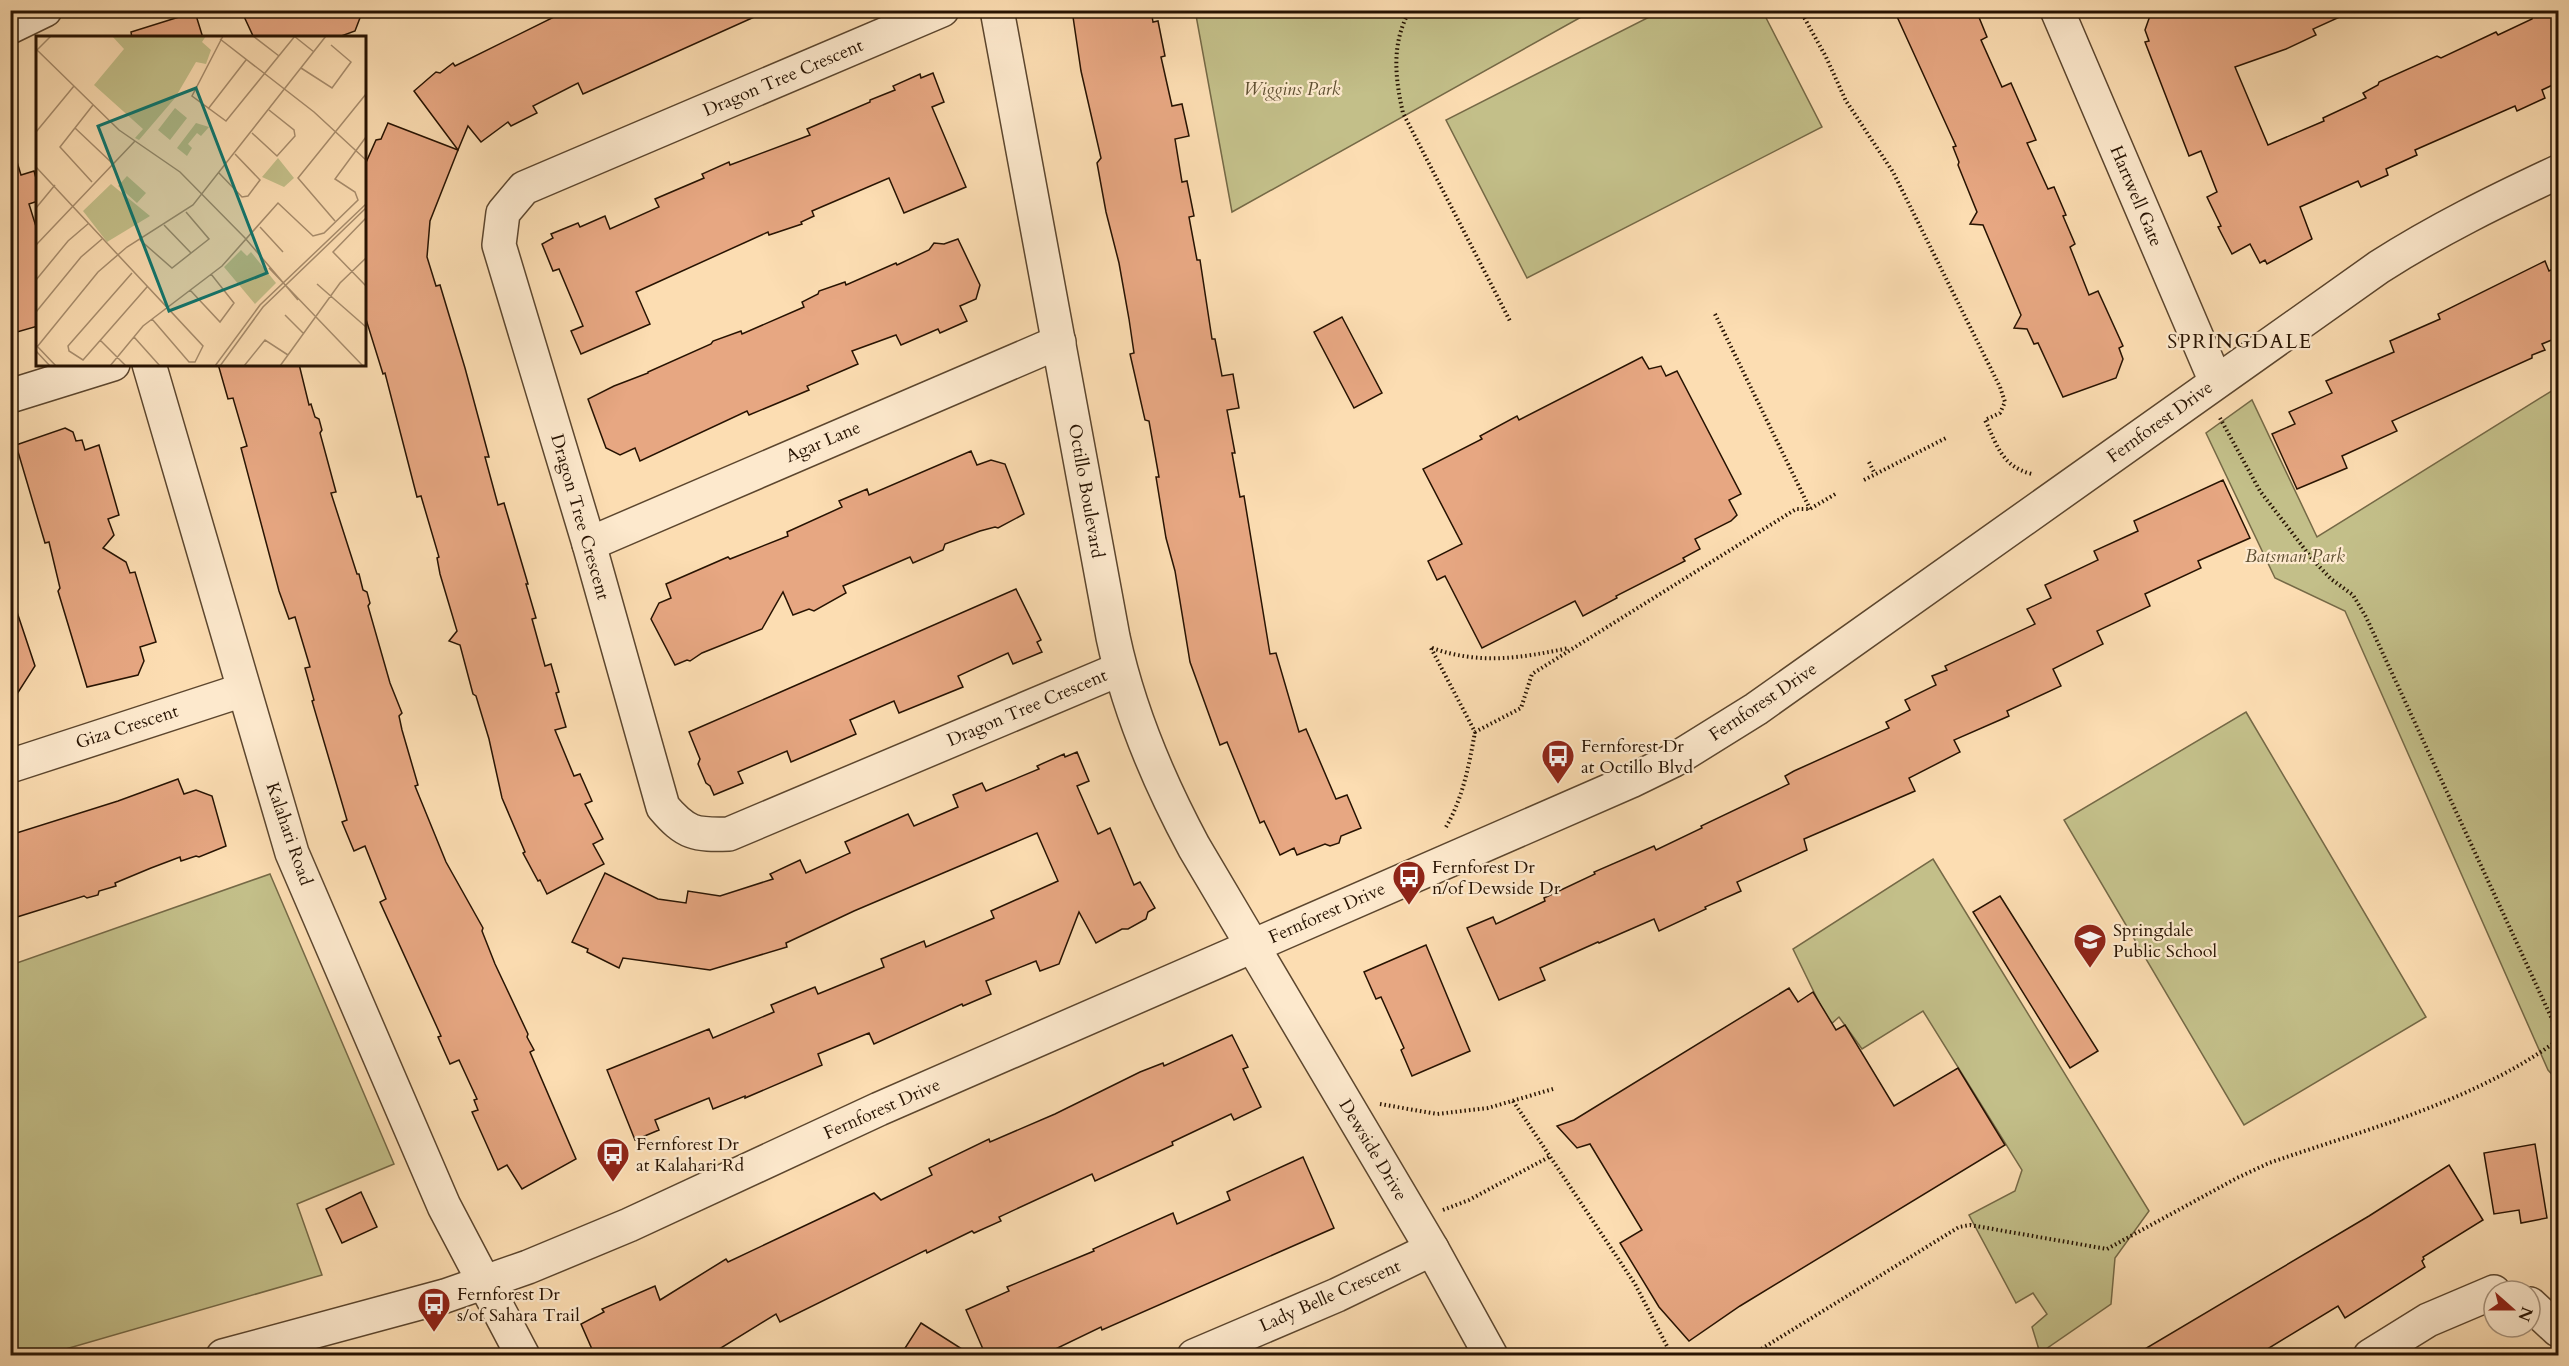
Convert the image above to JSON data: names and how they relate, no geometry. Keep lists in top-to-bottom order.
{
  "streets": {
    "street": [
      "Dragon Tree Crescent",
      "Hartwell Gate",
      "Fernforest Drive",
      "Agar Lane",
      "Octillo Boulevard",
      "Giza Crescent",
      "Kalahari Road",
      "Dewside Drive",
      "Lady Belle Crescent"
    ]
  },
  "crossings": [
    ["Dragon Tree Crescent", "Agar Lane"],
    ["Dragon Tree Crescent", "Octillo Boulevard"],
    ["Hartwell Gate", "Fernforest Drive"],
    ["Fernforest Drive", "Octillo Boulevard"],
    ["Fernforest Drive", "Kalahari Road"],
    ["Fernforest Drive", "Dewside Drive"],
    ["Agar Lane", "Octillo Boulevard"],
    ["Octillo Boulevard", "Dewside Drive"],
    ["Giza Crescent", "Kalahari Road"],
    ["Dewside Drive", "Lady Belle Crescent"]
  ],
  "districts": ["SPRINGDALE"],
  "parks": ["Wiggins Park", "Batsman Park"],
  "places": {
    "bus stop": [
      "Fernforest Dr at Octillo Blvd",
      "Fernforest Dr n/of Dewside Dr",
      "Fernforest Dr at Kalahari Rd",
      "Fernforest Dr s/of Sahara Trail"
    ],
    "school or university": ["Springdale Public School"]
  },
  "north": "right"
}
